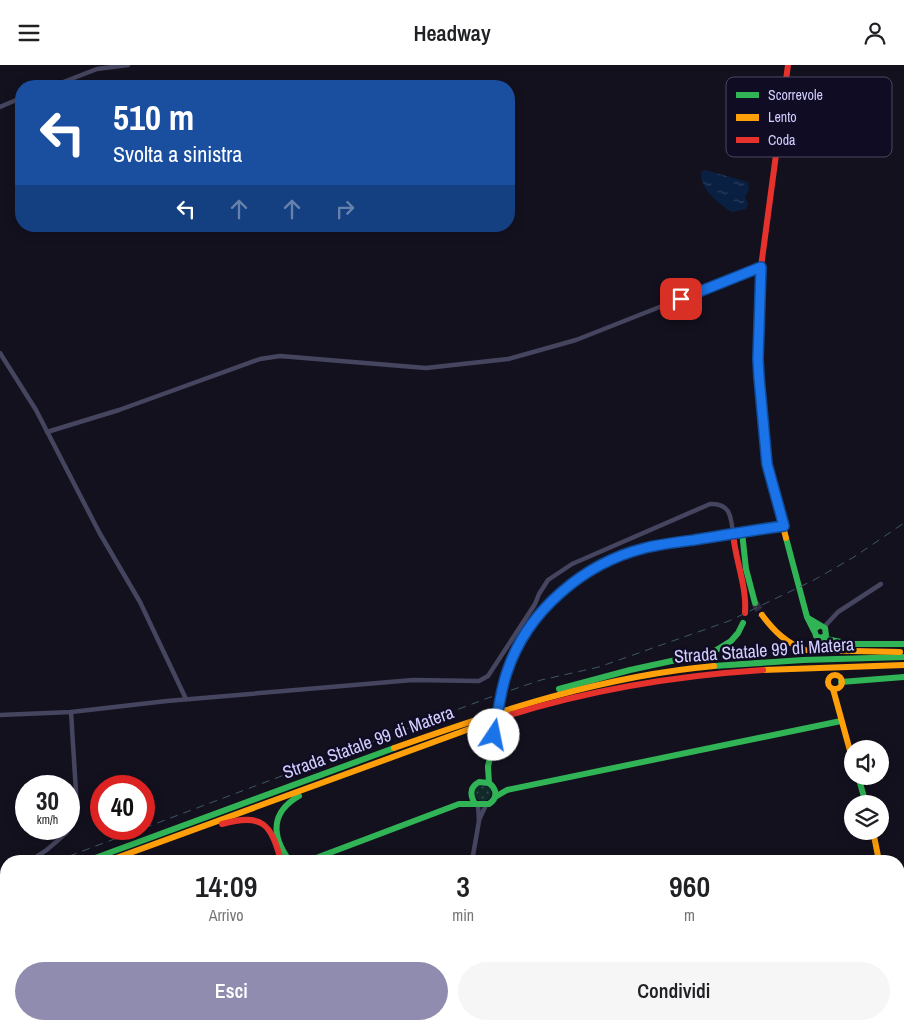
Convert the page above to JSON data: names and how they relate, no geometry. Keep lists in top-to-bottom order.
{
  "streets": {
    "main road": ["Strada Statale 99 di Matera"]
  },
  "legend": ["Scorrevole", "Lento", "Coda"],
  "page": {
    "header": "Headway",
    "turn": ["510 m", "Svolta a sinistra"],
    "speed": "30 km/h",
    "limit": "40",
    "eta": [
      "14:09",
      "Arrivo",
      "3",
      "min",
      "960",
      "m"
    ],
    "buttons": ["Esci", "Condividi"]
  }
}
